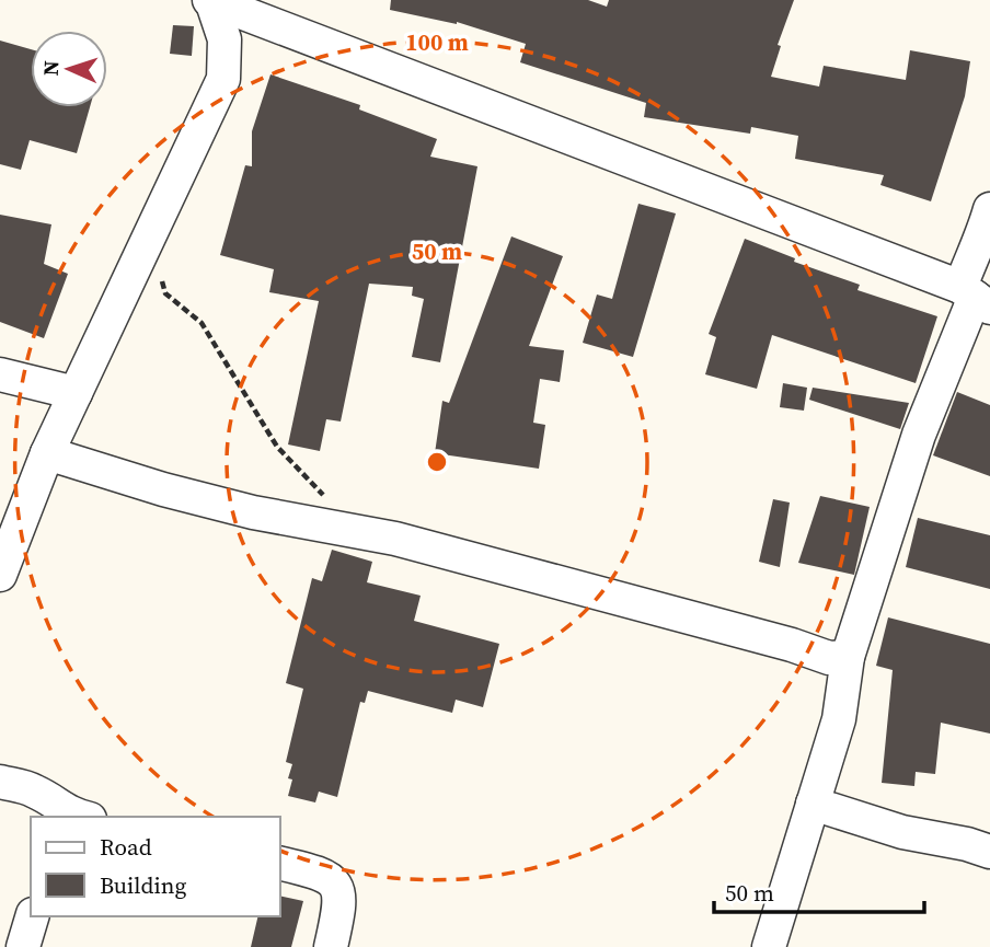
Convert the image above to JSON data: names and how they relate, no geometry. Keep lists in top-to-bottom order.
{
  "legend": ["Road", "Building"],
  "scale_bar": "50 m",
  "north": "left",
  "rings": ["100 m", "50 m"]
}
